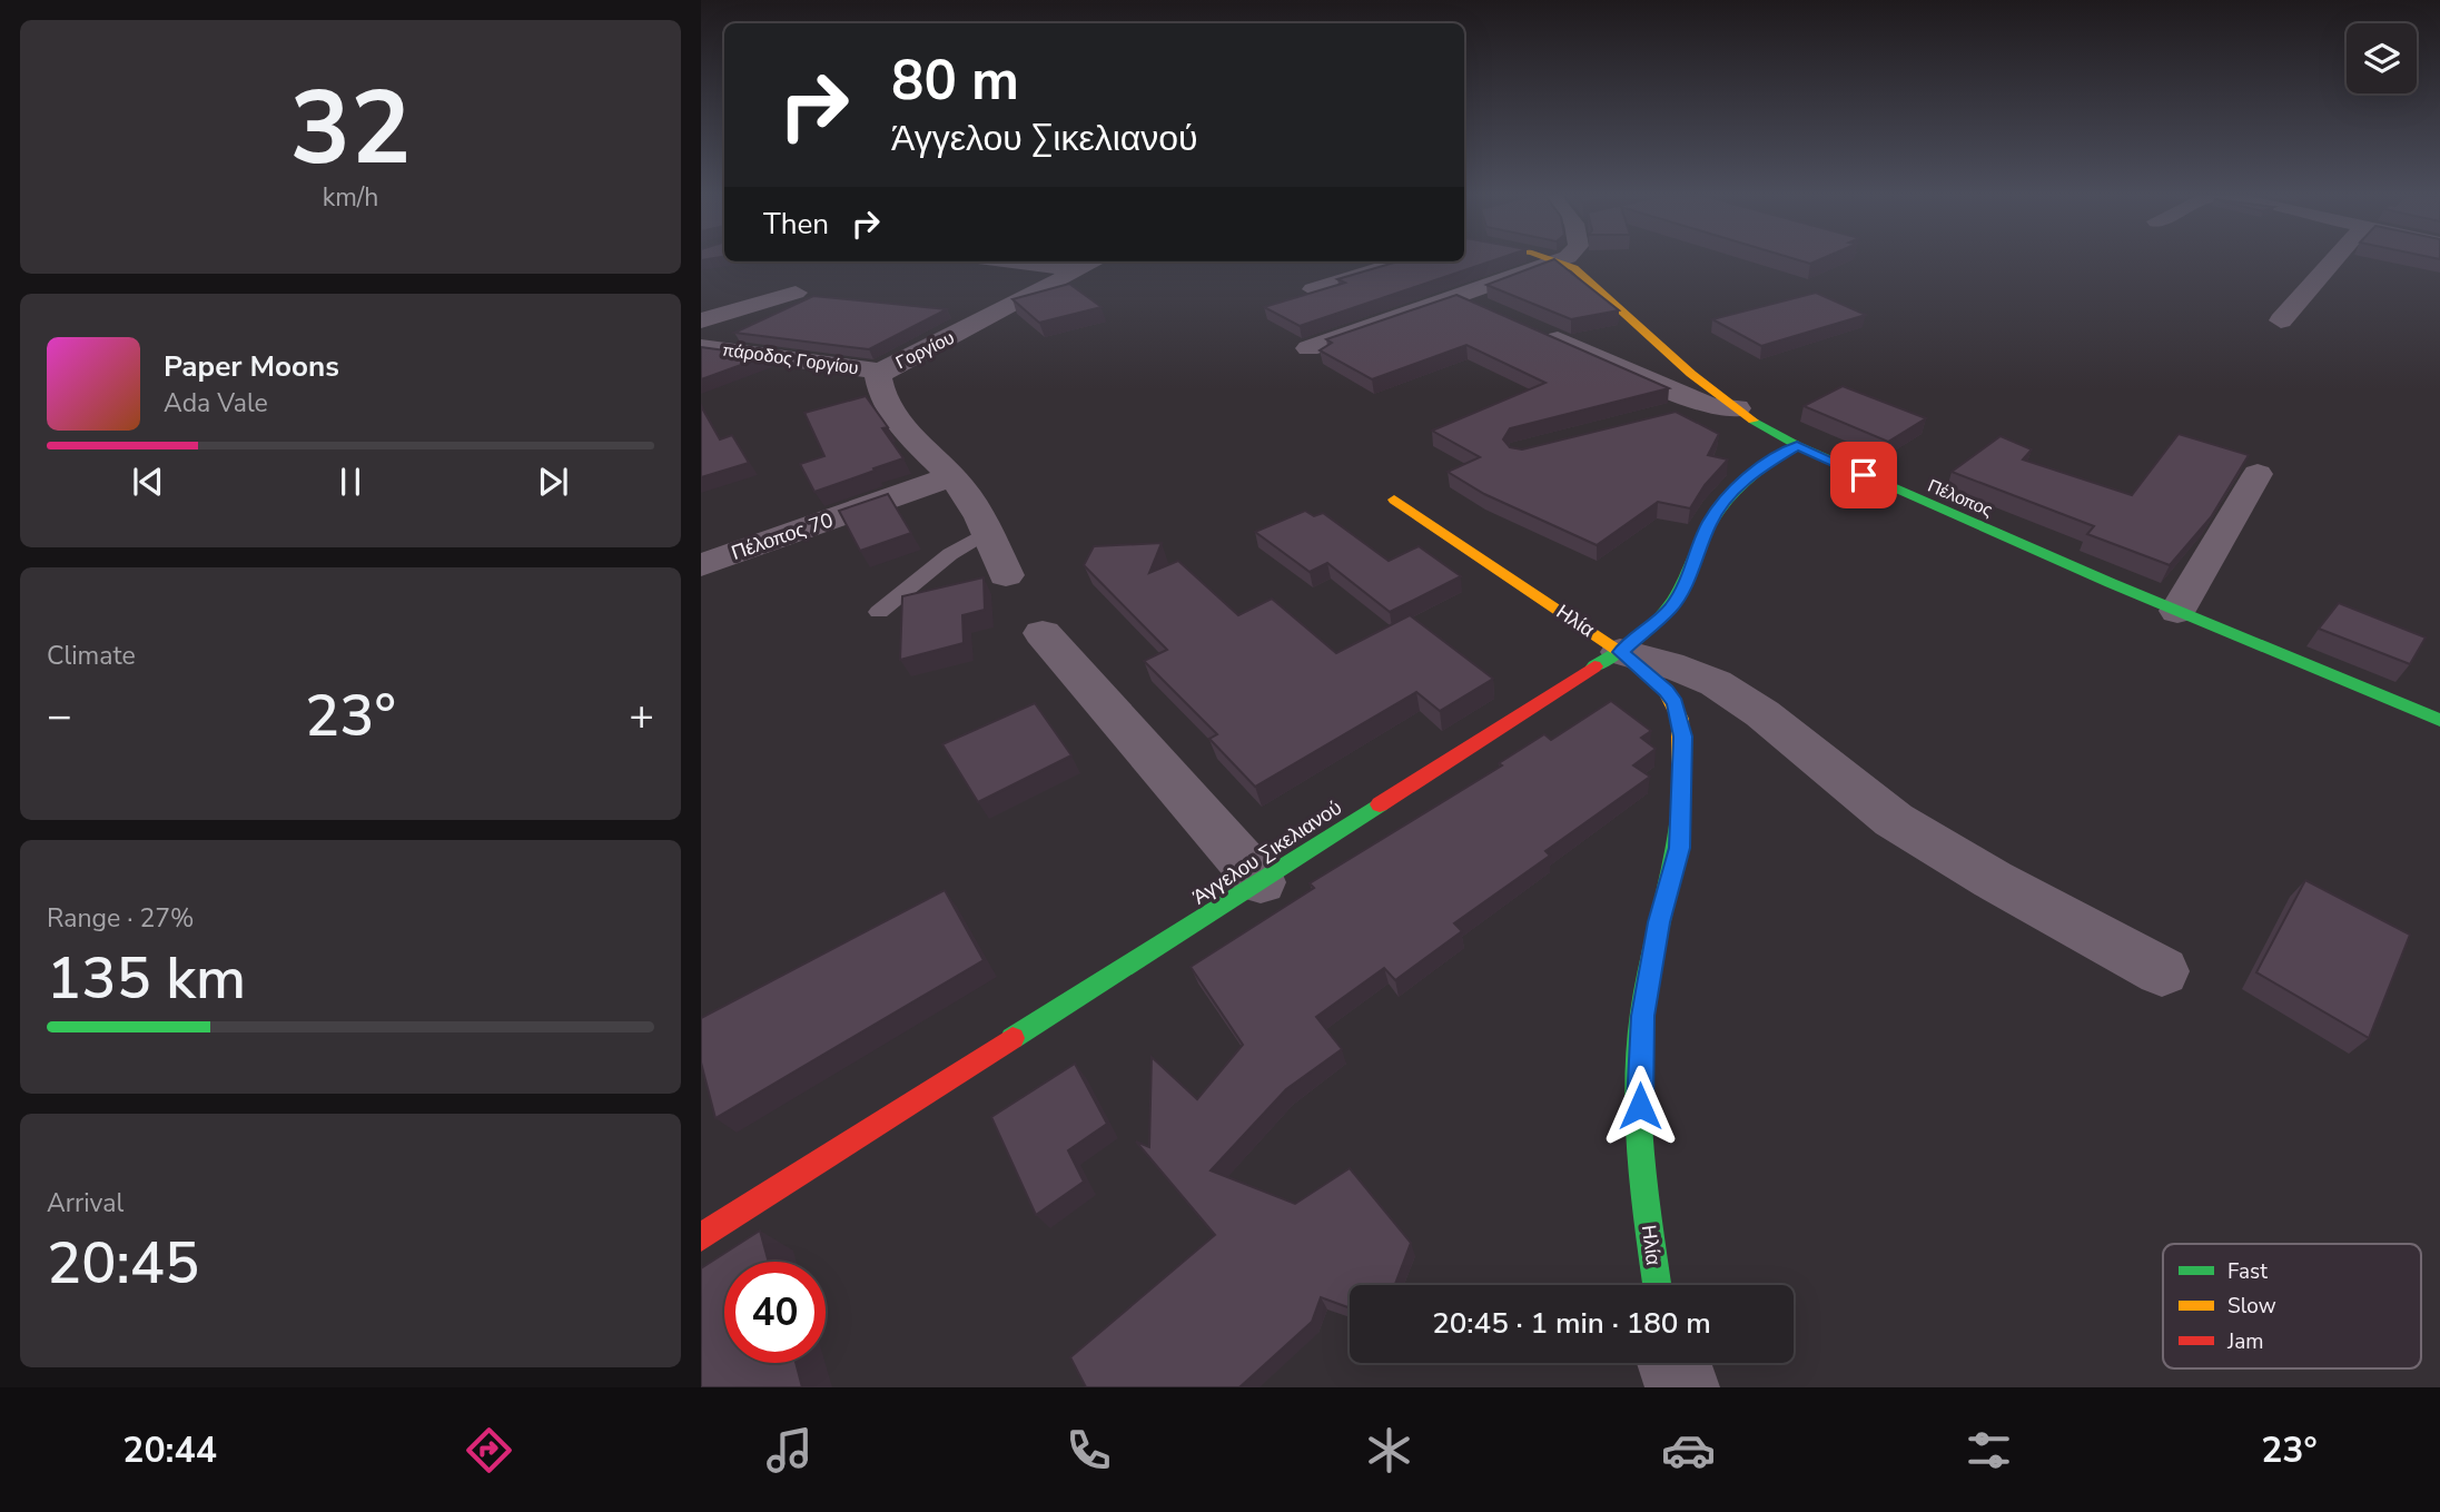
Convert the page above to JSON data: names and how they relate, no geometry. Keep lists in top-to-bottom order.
{
  "streets": {
    "street": [
      "Γοργίου",
      "πάροδος Γοργίου",
      "Πέλοπος",
      "Πέλοπος 70",
      "Ηλία",
      "Άγγελου Σικελιανού"
    ]
  },
  "crossings": [
    ["Γοργίου", "πάροδος Γοργίου"],
    ["Γοργίου", "Πέλοπος 70"],
    ["Πέλοπος", "Άγγελου Σικελιανού"],
    ["Ηλία", "Άγγελου Σικελιανού"]
  ],
  "legend": ["Fast", "Slow", "Jam"],
  "page": {
    "tile": [
      ["32", "km/h"],
      "Climate",
      ["Range · 27%", "135 km"],
      ["Arrival", "20:45"]
    ],
    "turn": ["80 m", "Άγγελου Σικελιανού"],
    "then": "Then",
    "song": ["Paper Moons", "Ada Vale"],
    "heat": ["−", "23°", "+"],
    "limit": "40",
    "trip": "20:45 · 1 min · 180 m",
    "tabs": ["20:44", "23°"]
  }
}
